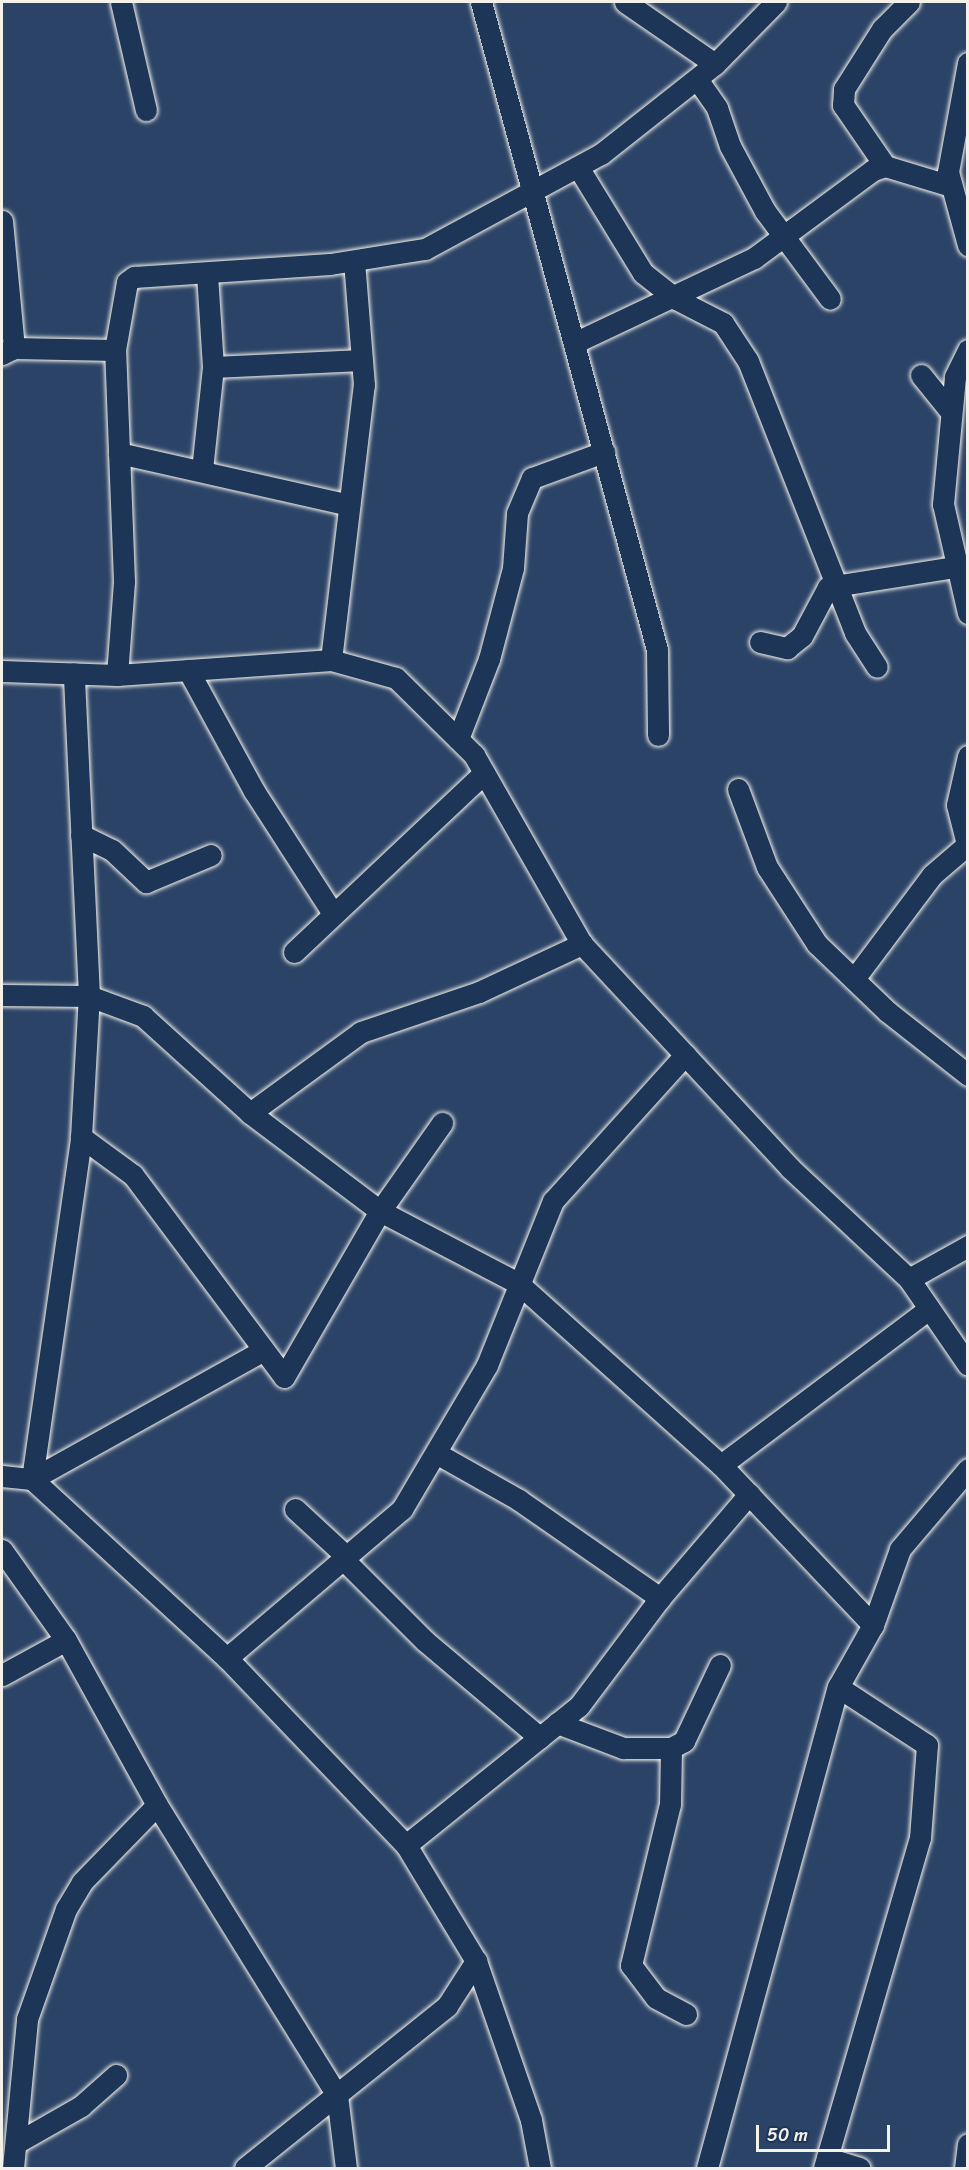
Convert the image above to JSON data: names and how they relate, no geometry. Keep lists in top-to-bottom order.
{
  "scale_bar": "50 m"
}
